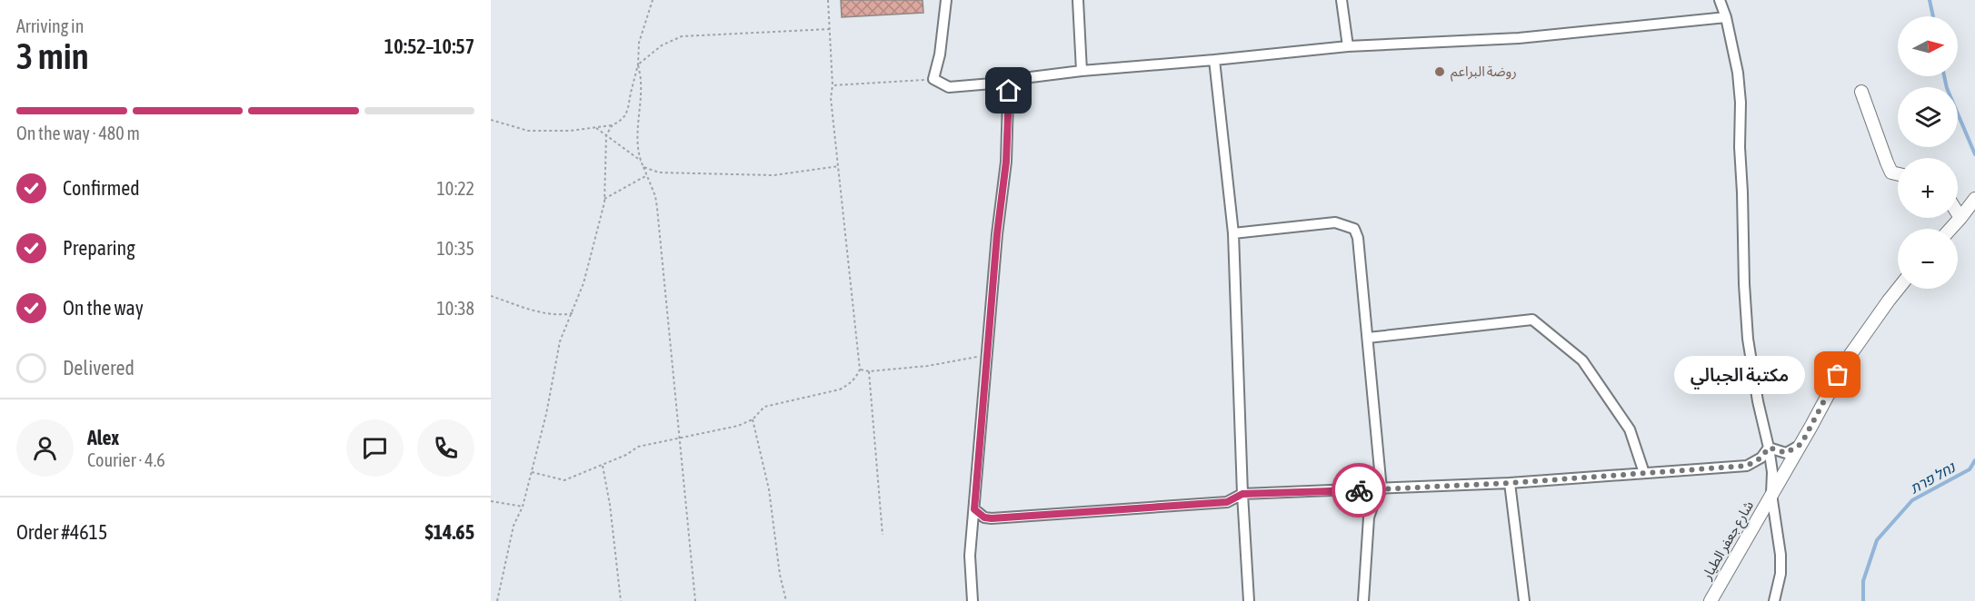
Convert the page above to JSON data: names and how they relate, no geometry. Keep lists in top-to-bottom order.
{
  "streets": {
    "street": ["شارع جعفر الطيار"]
  },
  "water": ["נחל פרת"],
  "places": ["روضة البراعم", "مكتبة الجبالي"],
  "north": "right",
  "page": {
    "heading": ["3 min", "Arriving in", "10:52–10:57"],
    "panel": [
      "Alex",
      "Courier · 4.6",
      "Order #4615",
      "$14.65"
    ],
    "map_buttons": ["+", "−"],
    "bar": "On the way · 480 m",
    "list": [
      ["Confirmed", "10:22"],
      ["Preparing", "10:35"],
      ["On the way", "10:38"],
      "Delivered"
    ],
    "bubble": "مكتبة الجبالي"
  }
}
